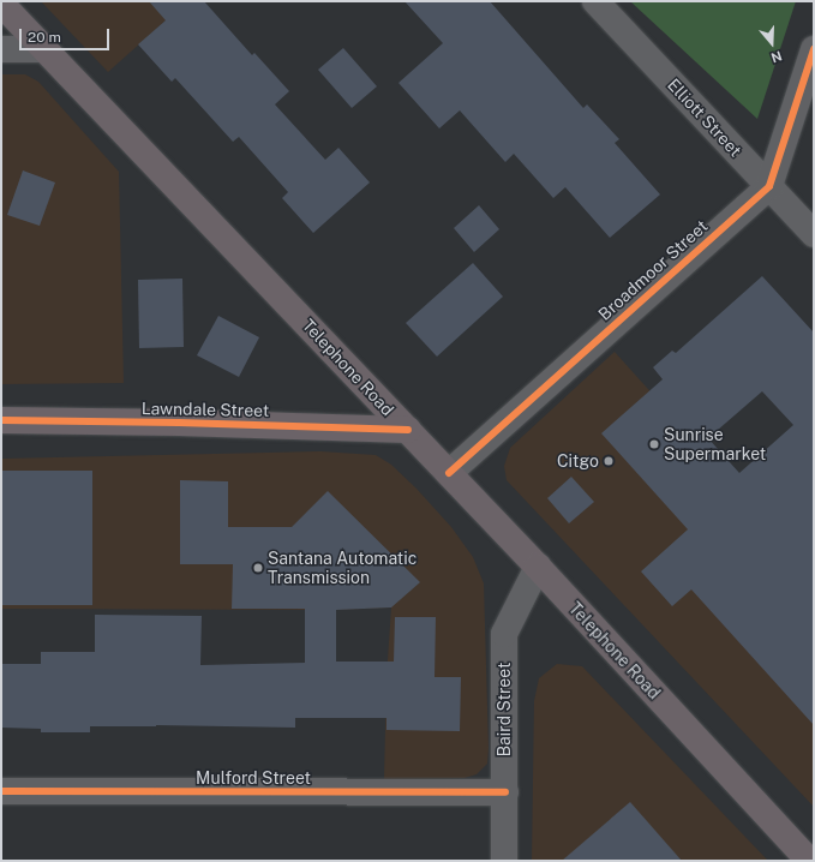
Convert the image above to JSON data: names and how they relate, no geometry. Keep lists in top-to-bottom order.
{
  "streets": {
    "main road": ["Telephone Road", "Lawndale Street"],
    "street": [
      "Elliott Street",
      "Broadmoor Street",
      "Baird Street",
      "Mulford Street"
    ]
  },
  "crossings": [
    ["Elliott Street", "Broadmoor Street"],
    ["Broadmoor Street", "Telephone Road"],
    ["Telephone Road", "Lawndale Street"],
    ["Telephone Road", "Baird Street"],
    ["Baird Street", "Mulford Street"]
  ],
  "places": ["Sunrise Supermarket", "Citgo", "Santana Automatic Transmission"],
  "scale_bar": "20 m",
  "north": "bottom"
}
